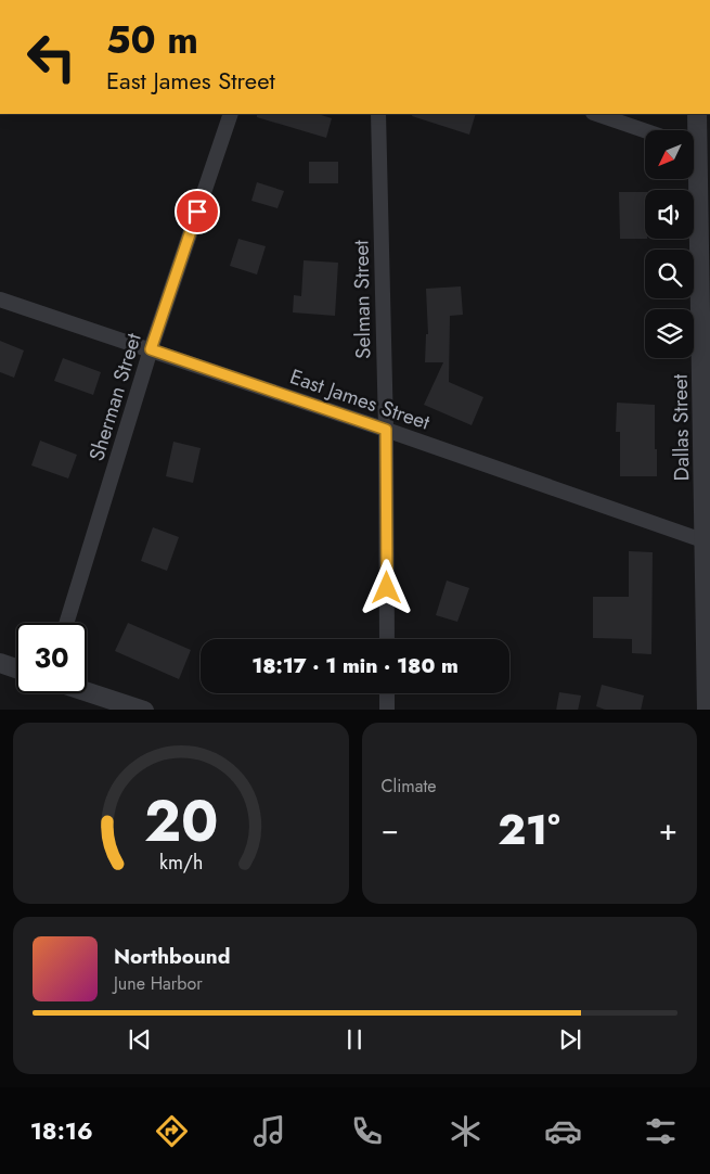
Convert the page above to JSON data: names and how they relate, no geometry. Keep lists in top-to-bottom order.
{
  "streets": {
    "street": [
      "Selman Street",
      "Sherman Street",
      "East James Street",
      "Dallas Street"
    ]
  },
  "crossings": [
    ["Selman Street", "East James Street"],
    ["Sherman Street", "East James Street"],
    ["East James Street", "Dallas Street"]
  ],
  "north": "bottom left",
  "page": {
    "turn": ["50 m", "East James Street"],
    "limit": "30",
    "trip": "18:17 · 1 min · 180 m",
    "tile": "Climate",
    "heat": ["−", "21°", "+"],
    "song": ["Northbound", "June Harbor"],
    "tabs": "18:16",
    "gauge": ["20", "km/h"]
  }
}
